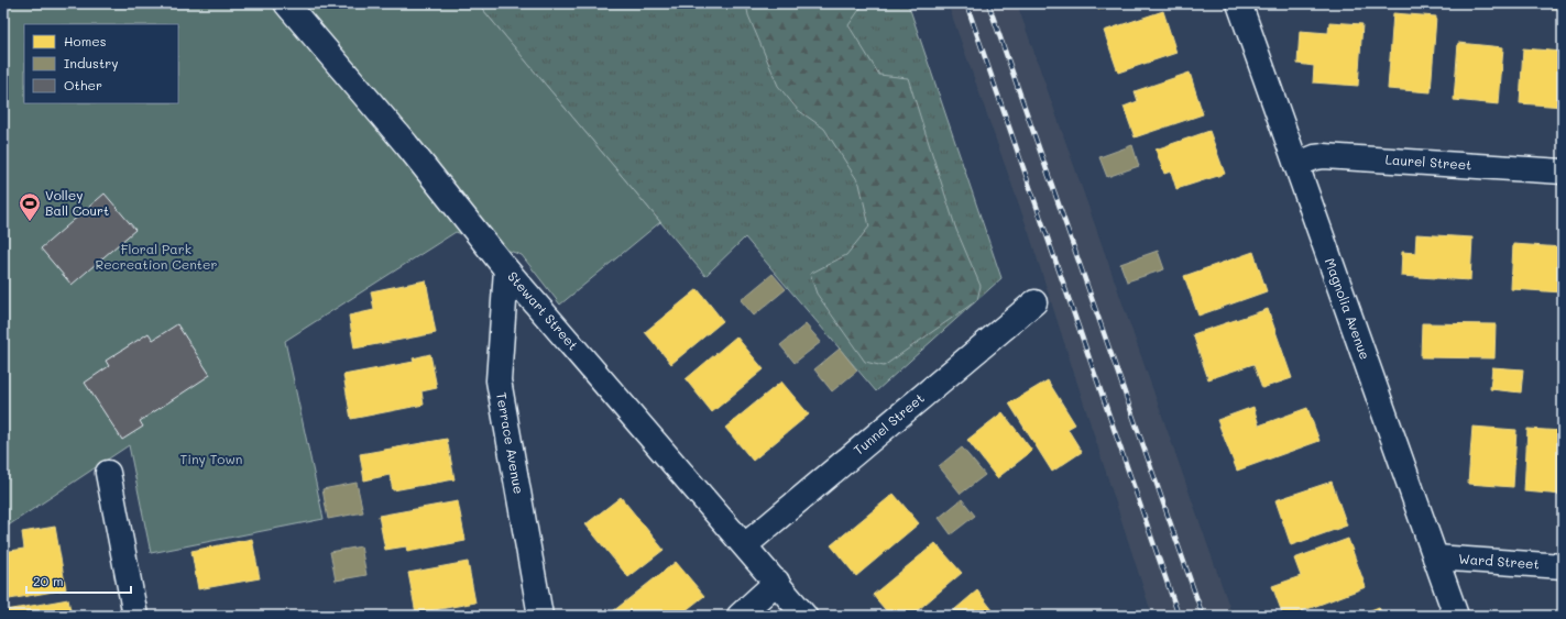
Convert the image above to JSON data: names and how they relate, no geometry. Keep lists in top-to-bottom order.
{
  "streets": {
    "street": [
      "Laurel Street",
      "Magnolia Avenue",
      "Stewart Street",
      "Tunnel Street",
      "Terrace Avenue",
      "Ward Street"
    ]
  },
  "crossings": [
    ["Laurel Street", "Magnolia Avenue"],
    ["Magnolia Avenue", "Ward Street"],
    ["Stewart Street", "Tunnel Street"],
    ["Stewart Street", "Terrace Avenue"]
  ],
  "parks": ["Floral Park Recreation Center", "Tiny Town"],
  "places": {
    "sports": ["Volley Ball Court"]
  },
  "legend": ["Homes", "Industry", "Other"],
  "scale_bar": "20 m"
}
